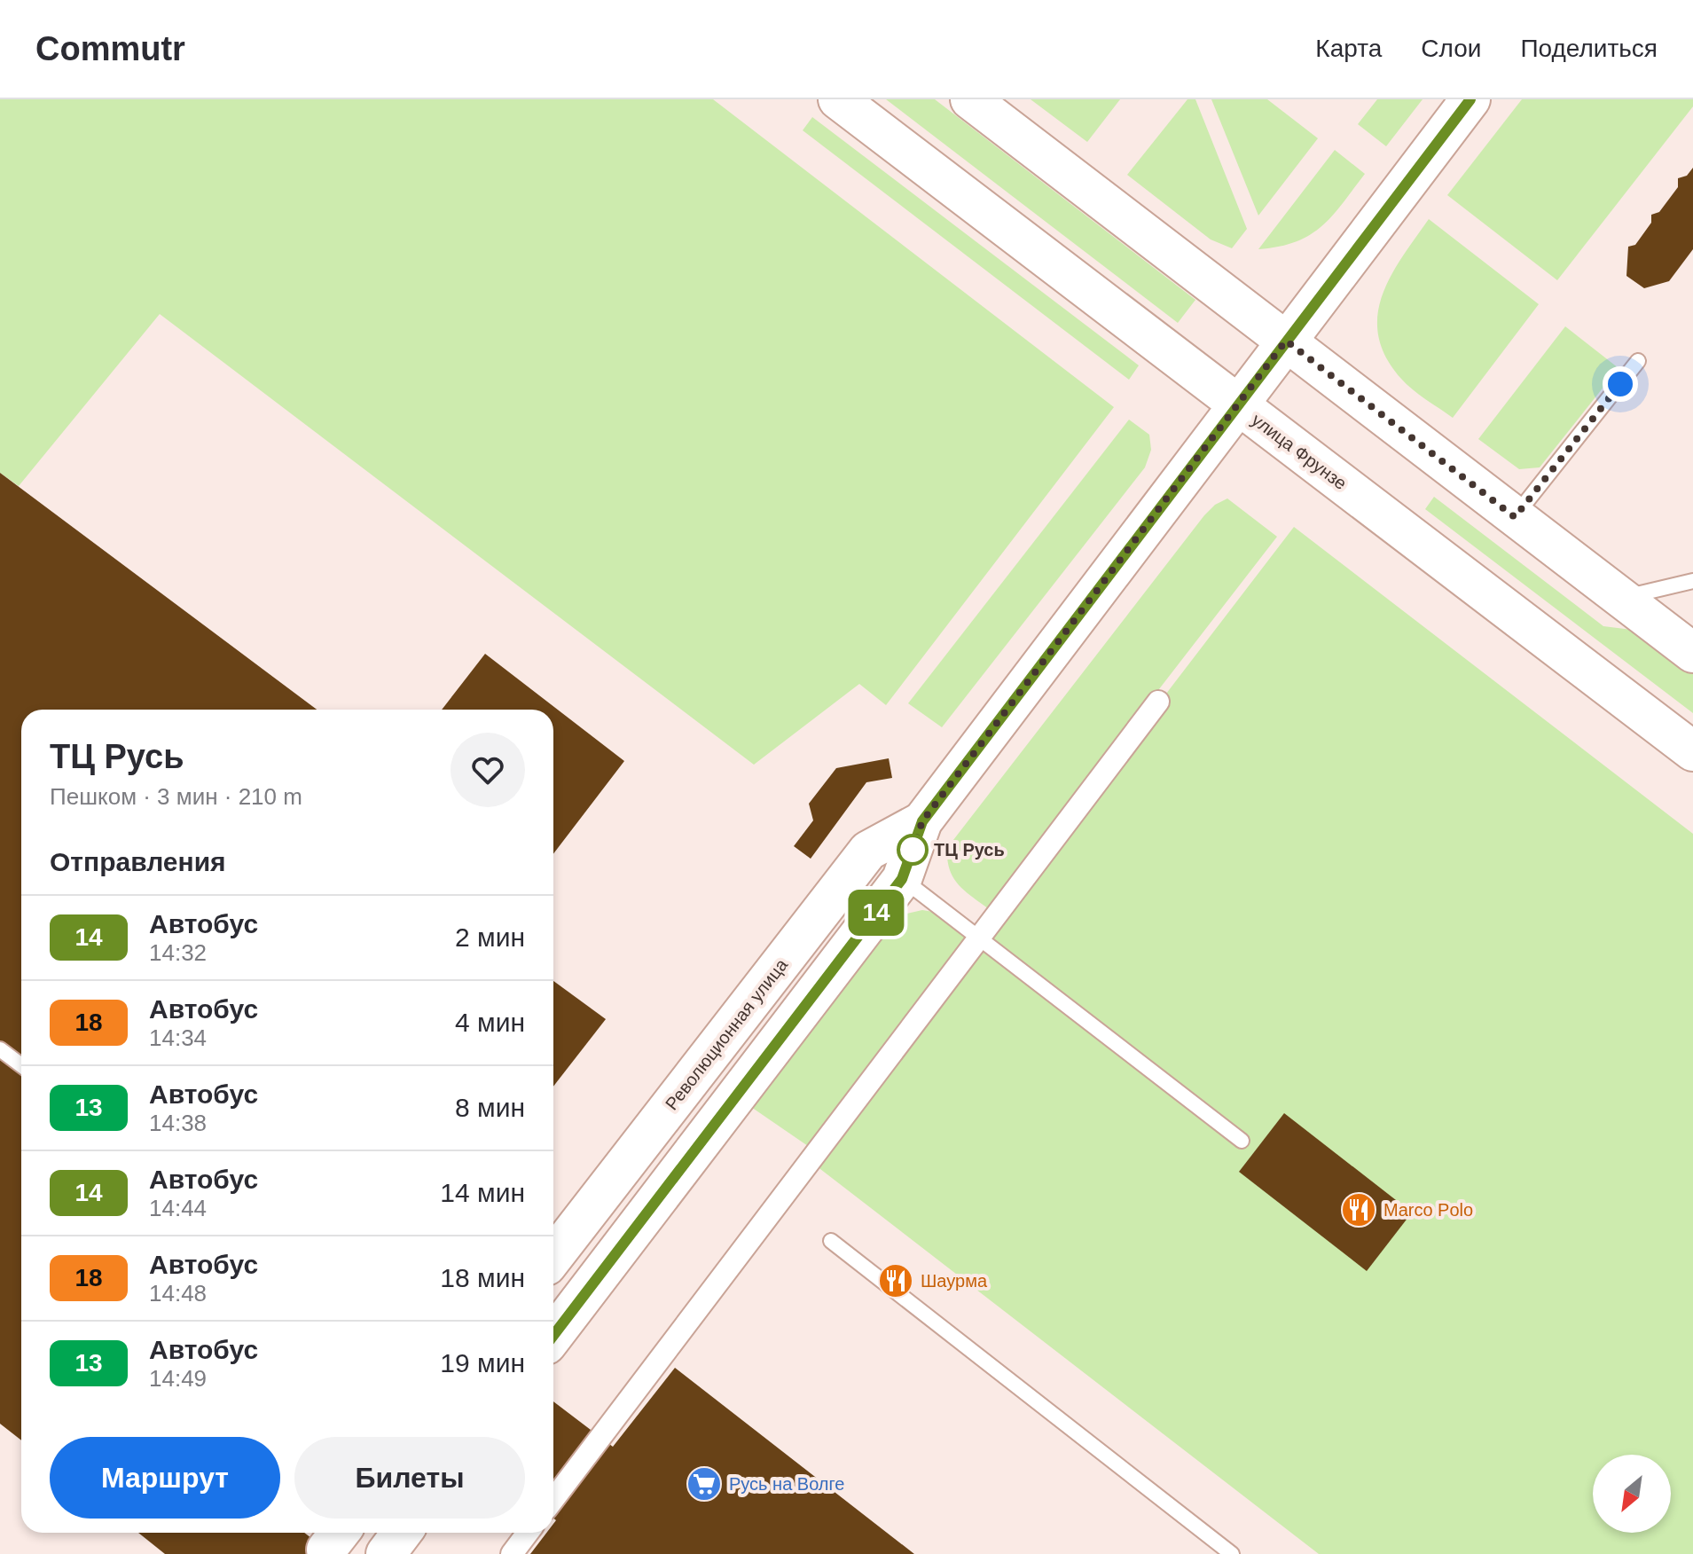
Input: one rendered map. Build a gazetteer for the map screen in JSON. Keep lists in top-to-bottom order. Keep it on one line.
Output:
{"streets":{"main road":["улица Фрунзе","Революционная улица"]},"crossings":[["улица Фрунзе","Революционная улица"]],"places":{"other":["ТЦ Русь"],"restaurant":["Marco Polo","Шаурма"],"supermarket":["Русь на Волге"]},"lines":["bus line 14"],"north":"bottom left","page":{"header":"Commutr","nav":["Карта","Слои","Поделиться"],"on_map":"14","heading":[["ТЦ Русь","Пешком · 3 мин · 210 m"],"Отправления"],"list":[{"mark":"14","name":"Автобус","note":"14:32","value":"2 мин"},{"mark":"18","name":"Автобус","note":"14:34","value":"4 мин"},{"mark":"13","name":"Автобус","note":"14:38","value":"8 мин"},{"mark":"14","name":"Автобус","note":"14:44","value":"14 мин"},{"mark":"18","name":"Автобус","note":"14:48","value":"18 мин"},{"mark":"13","name":"Автобус","note":"14:49","value":"19 мин"}],"buttons":["Маршрут","Билеты"]}}
